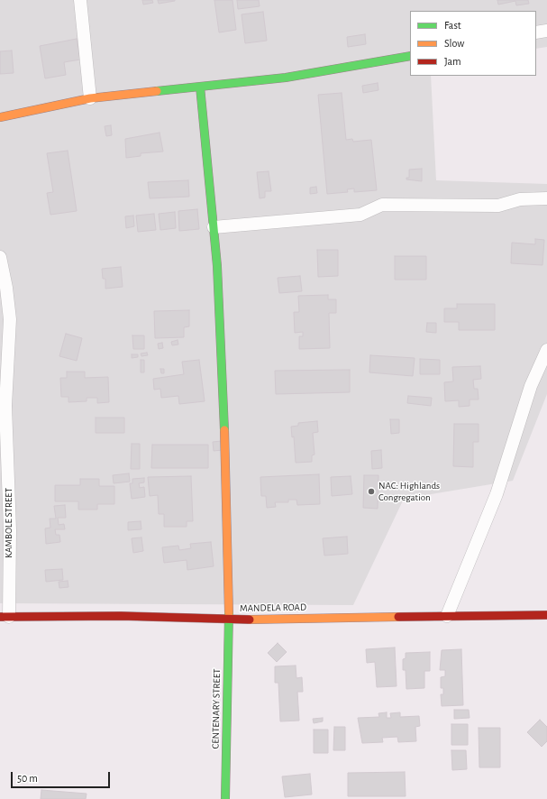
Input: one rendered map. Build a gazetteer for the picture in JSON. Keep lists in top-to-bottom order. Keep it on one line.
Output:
{"streets":{"street":["KAMBOLE STREET","MANDELA ROAD","CENTENARY STREET"]},"crossings":[["KAMBOLE STREET","MANDELA ROAD"],["MANDELA ROAD","CENTENARY STREET"]],"places":["NAC: Highlands Congregation"],"legend":["Fast","Slow","Jam"],"scale_bar":"50 m"}
